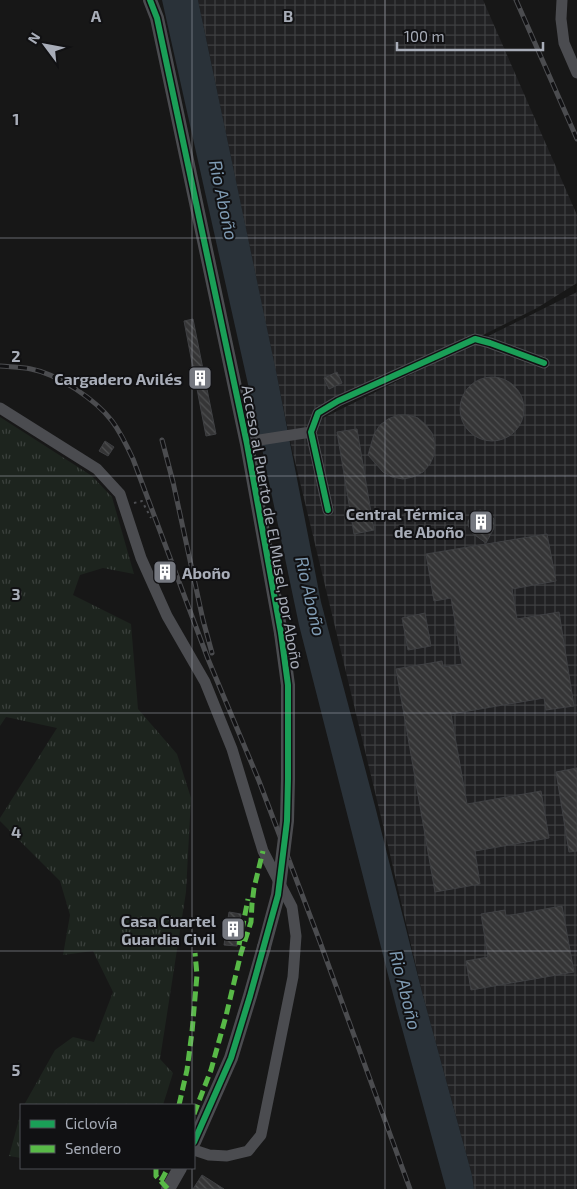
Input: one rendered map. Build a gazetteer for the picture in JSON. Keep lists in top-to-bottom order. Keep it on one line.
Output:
{"streets":{"street":["Acceso al Puerto de El Musel, por Aboño"]},"water":["Rio Aboño"],"places":{"building":["Cargadero Avilés","Central Térmica de Aboño","Aboño","Casa Cuartel Guardia Civil"]},"legend":["Ciclovía","Sendero"],"scale_bar":"100 m","north":"top left","grid":{"columns":["A","B"],"rows":["1","2","3","4","5"]}}
